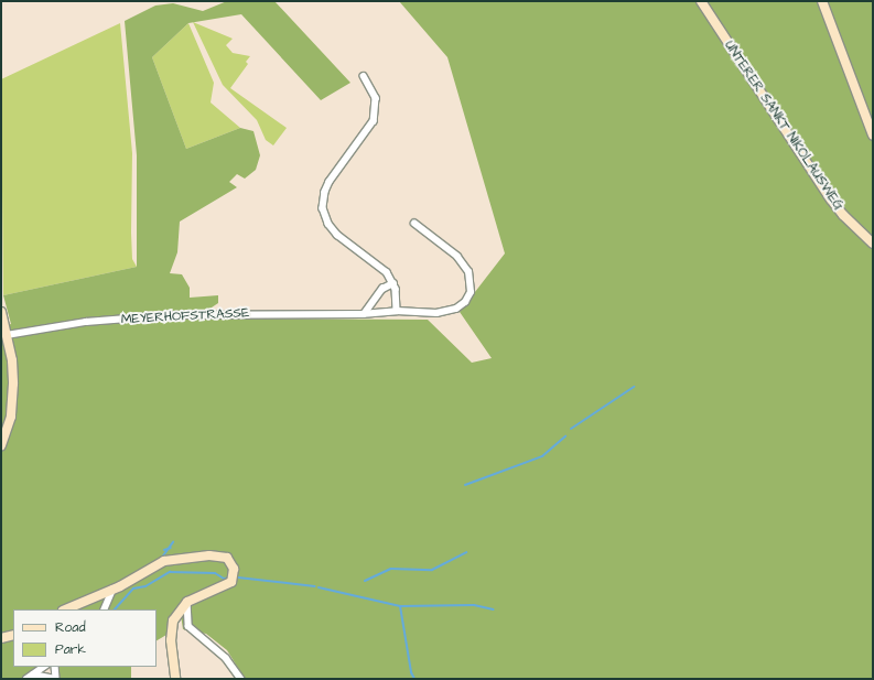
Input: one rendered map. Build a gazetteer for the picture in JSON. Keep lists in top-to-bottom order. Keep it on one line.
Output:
{"streets":{"street":["UNTERER SANKT NIKOLAUSWEG","MEYERHOFSTRASSE"]},"legend":["Road","Park"]}
